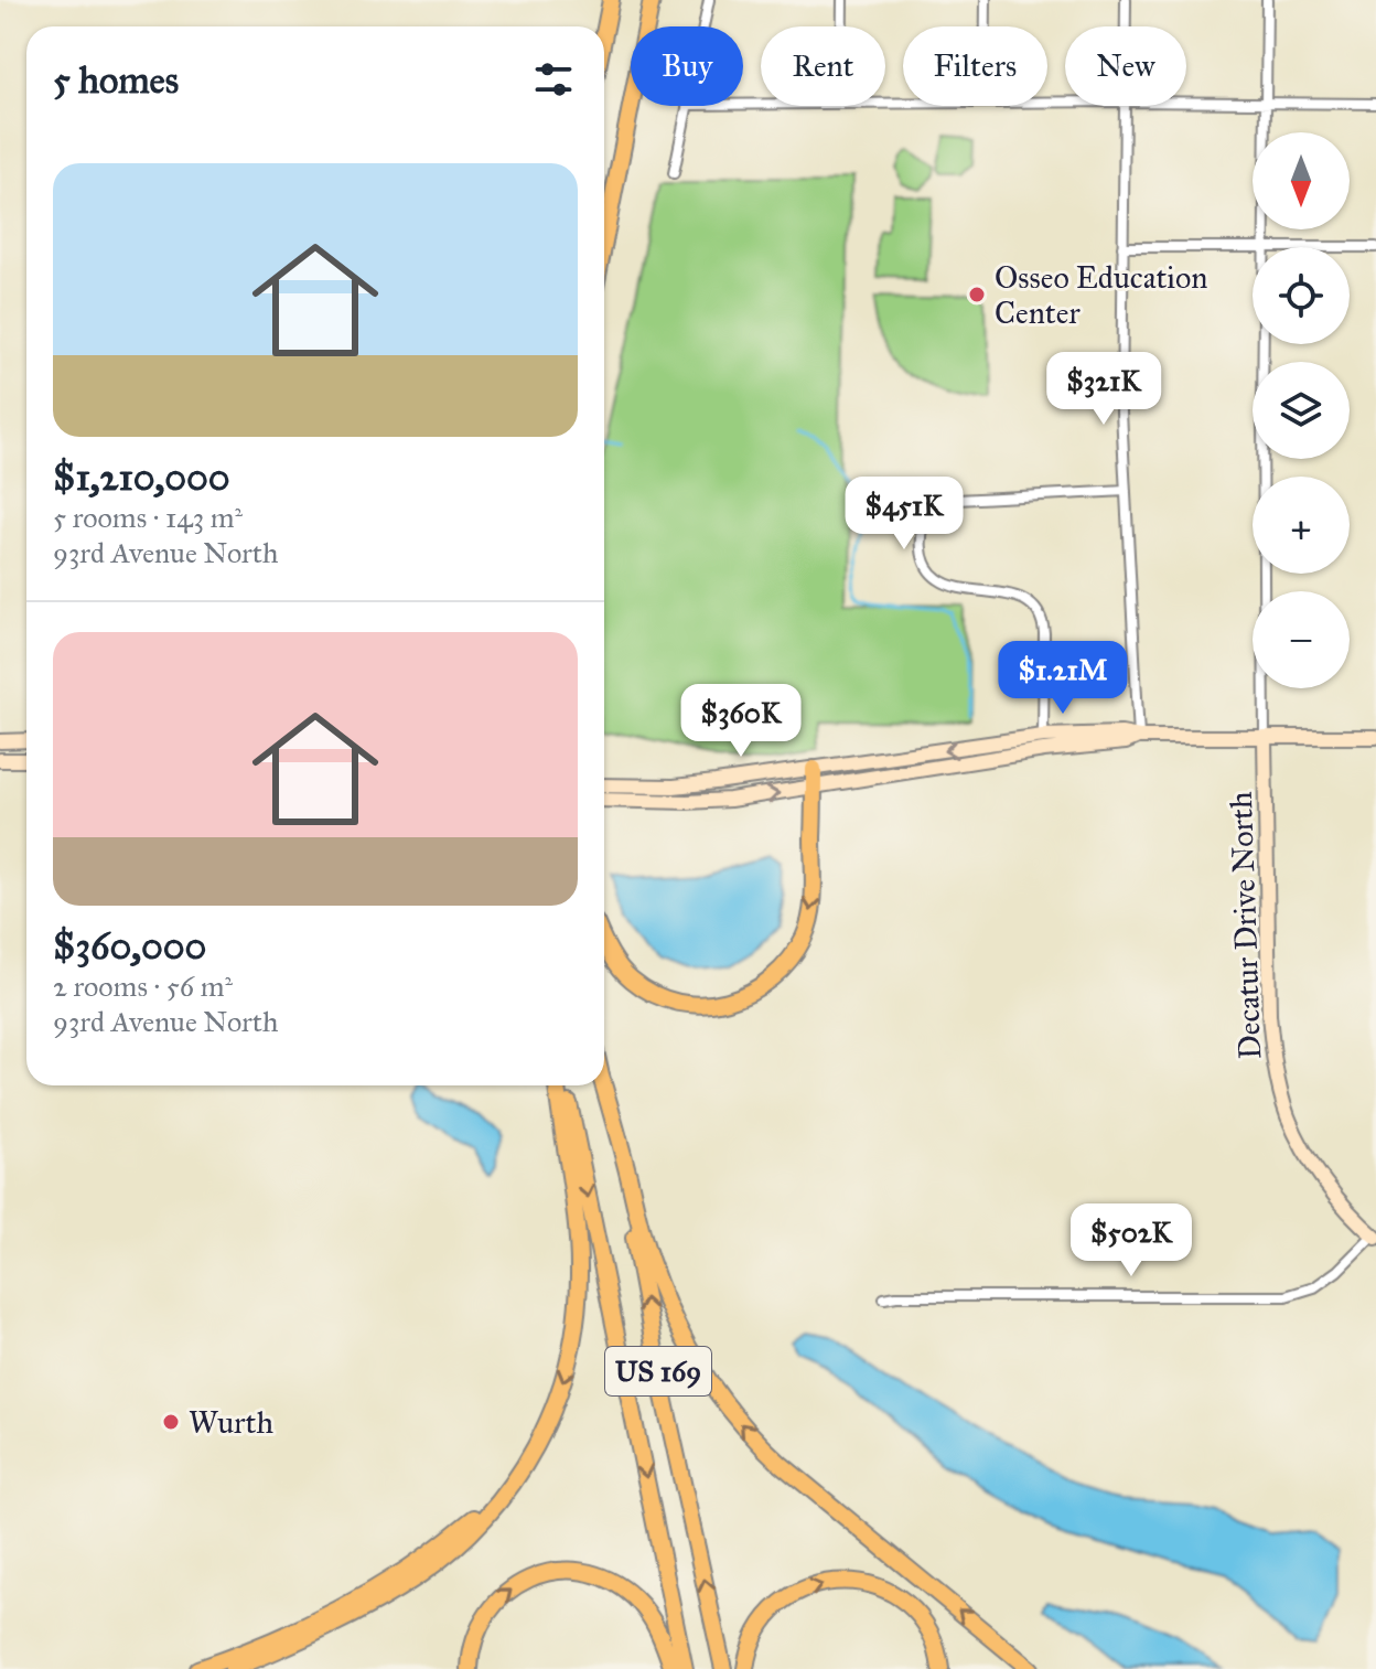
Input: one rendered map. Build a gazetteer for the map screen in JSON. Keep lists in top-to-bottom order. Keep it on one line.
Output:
{"streets":{"highway":["US 169"],"street":["Decatur Drive North"]},"places":["Osseo Education Center","Wurth"],"north":"bottom","page":{"chip":["Buy","Rent","Filters","New"],"heading":"5 homes","map_buttons":["+","−"],"list":[{"name":"$1,210,000","note":"5 rooms · 143 m² · 93rd Avenue North"},{"name":"$360,000","note":"2 rooms · 56 m² · 93rd Avenue North"}],"price":["$321K","$451K","$1.21M","$360K","$502K"]}}
